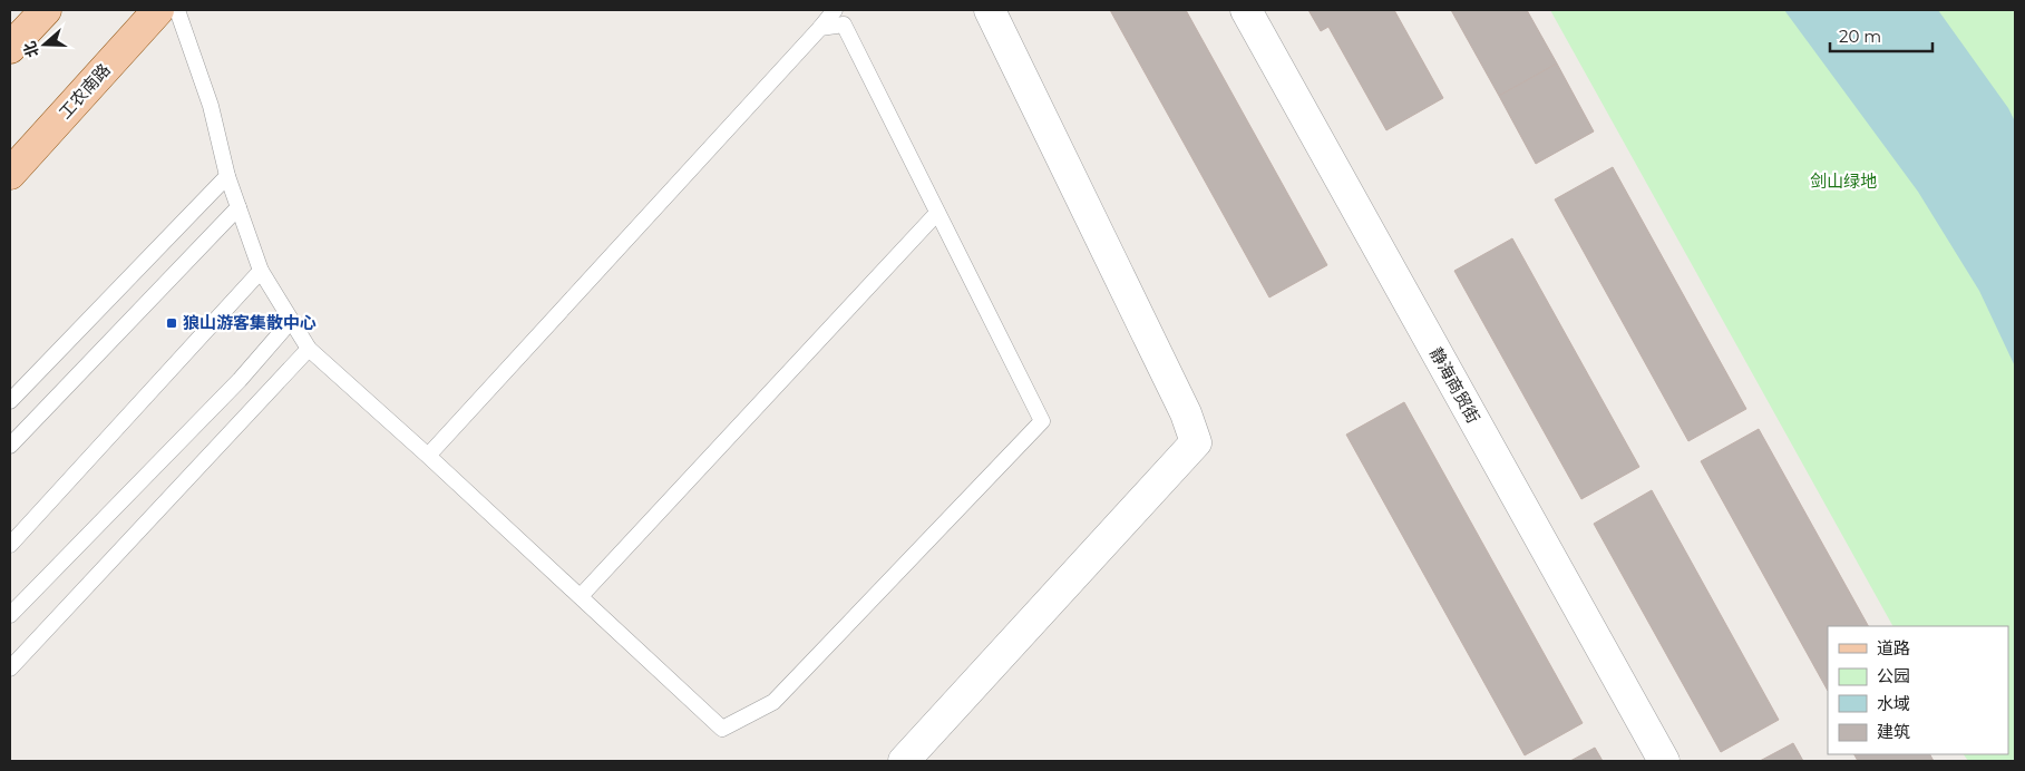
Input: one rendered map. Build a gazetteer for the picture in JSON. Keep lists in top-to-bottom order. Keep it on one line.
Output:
{"streets":{"main road":["工农南路"],"street":["静海商贸街"]},"parks":["剑山绿地"],"places":{"transit":["狼山游客集散中心"]},"legend":["道路","公园","水域","建筑"],"scale_bar":"20 m","north":"left"}
